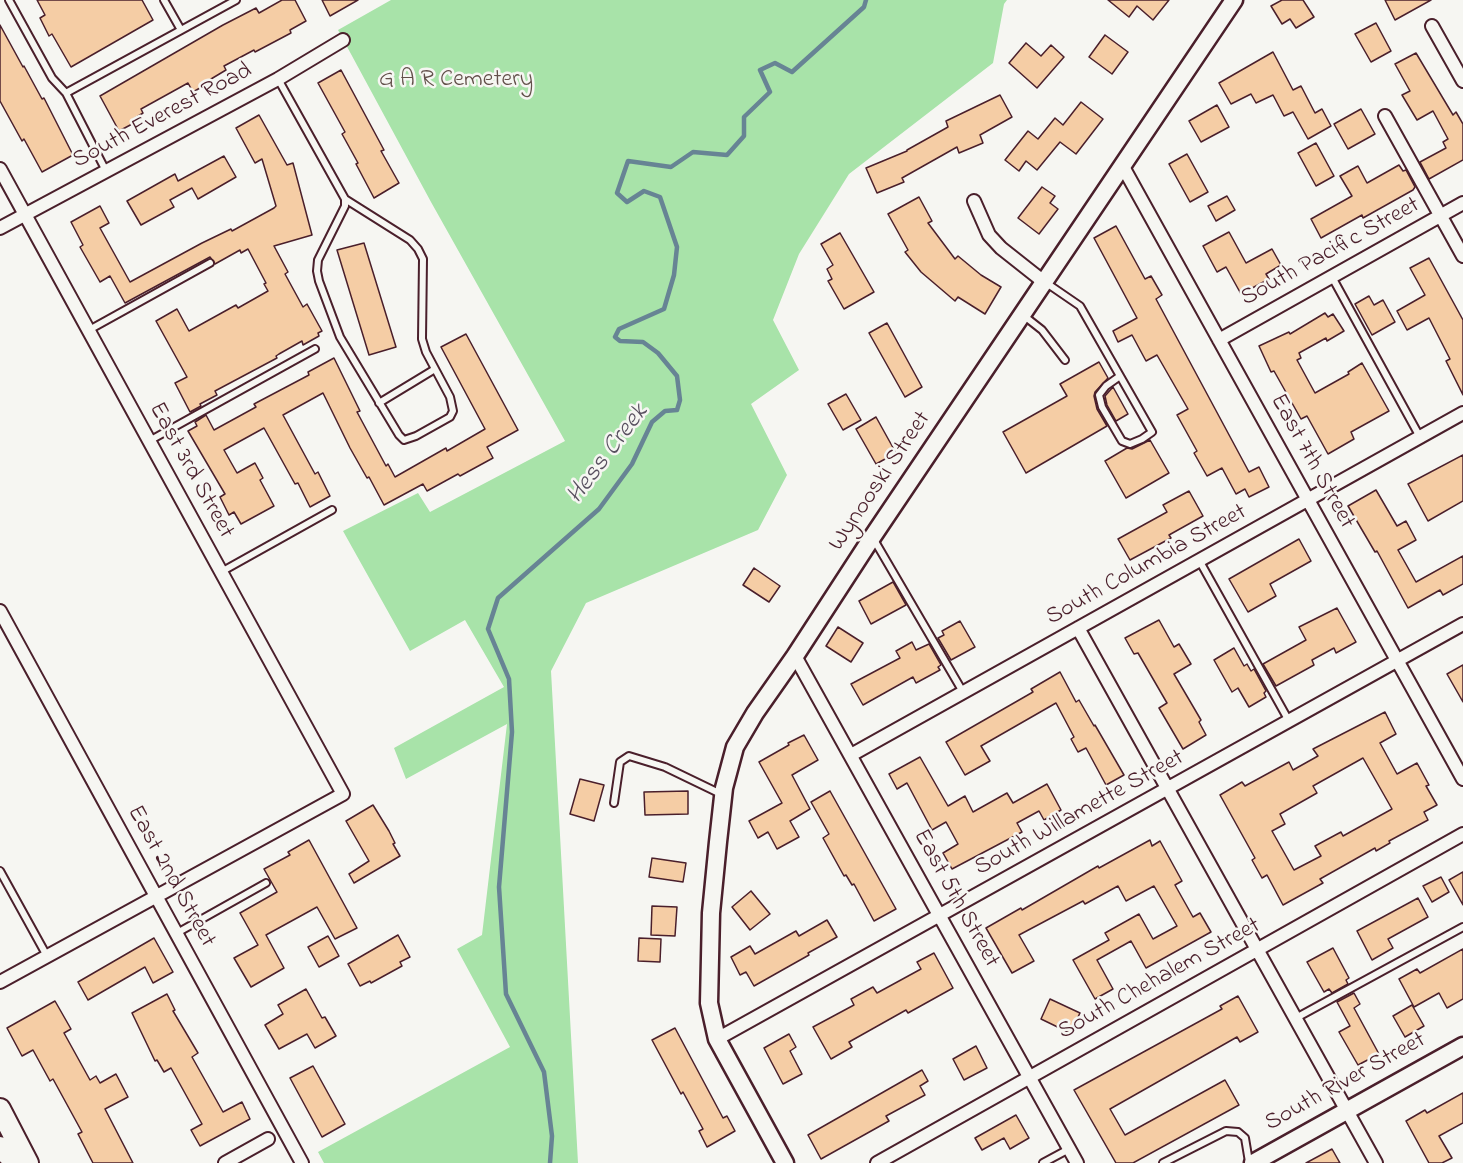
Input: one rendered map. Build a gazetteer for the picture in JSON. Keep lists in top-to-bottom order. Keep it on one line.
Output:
{"streets":{"main road":["Wynooski Street","South River Street"],"street":["South Everest Road","South Pacific Street","East 7th Street","East 3rd Street","South Columbia Street","South Willamette Street","East 2nd Street","East 5th Street","South Chehalem Street"]},"crossings":[["South Everest Road","East 3rd Street"],["South Pacific Street","East 7th Street"],["East 7th Street","Wynooski Street"],["East 7th Street","South Columbia Street"],["East 7th Street","South Willamette Street"],["East 3rd Street","East 2nd Street"],["Wynooski Street","South Willamette Street"],["Wynooski Street","East 5th Street"],["South Columbia Street","East 5th Street"],["South Willamette Street","East 5th Street"],["East 5th Street","South Chehalem Street"]],"water":["Hess Creek"],"parks":["G A R Cemetery"]}
